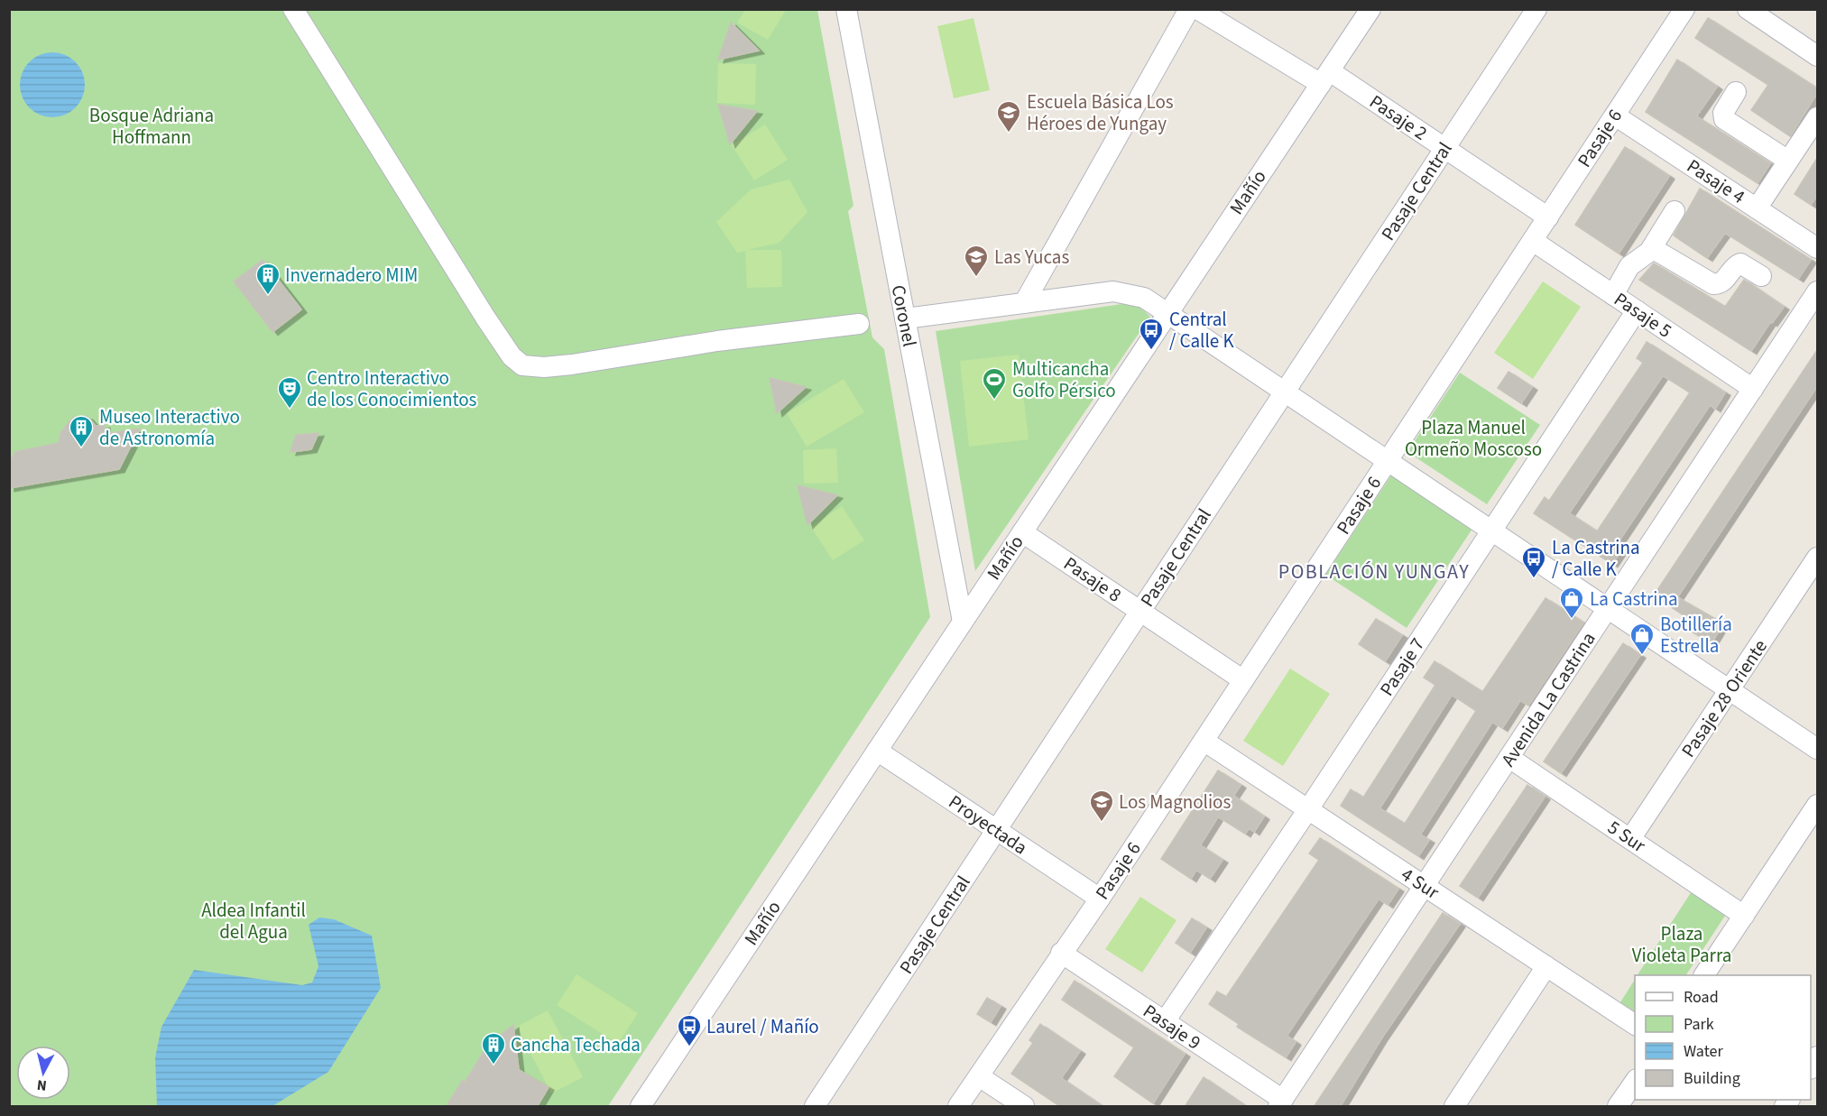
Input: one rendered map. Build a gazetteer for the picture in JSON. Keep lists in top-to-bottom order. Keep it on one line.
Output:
{"streets":{"street":["Pasaje 2","Pasaje 6","Pasaje 4","Pasaje Central","Mañío","Pasaje 5","Coronel","Pasaje 8","Pasaje 7","Pasaje 28 Oriente","Avenida La Castrina","Proyectada","5 Sur","4 Sur","Pasaje 9"]},"crossings":[["Pasaje 2","Pasaje 6"],["Pasaje 2","Pasaje Central"],["Pasaje 2","Mañío"],["Pasaje 6","Pasaje 4"],["Pasaje 6","Pasaje 5"],["Pasaje 6","Pasaje 8"],["Pasaje 6","Proyectada"],["Pasaje 6","4 Sur"],["Pasaje 6","Pasaje 9"],["Pasaje Central","Pasaje 8"],["Pasaje Central","Proyectada"],["Mañío","Coronel"],["Mañío","Pasaje 8"],["Mañío","Proyectada"],["Pasaje 5","Pasaje 7"],["Pasaje 5","Avenida La Castrina"],["Pasaje 7","4 Sur"],["Pasaje 7","Pasaje 9"],["Pasaje 28 Oriente","5 Sur"],["Avenida La Castrina","5 Sur"],["Avenida La Castrina","4 Sur"],["Avenida La Castrina","Pasaje 9"]],"districts":["POBLACIÓN YUNGAY"],"parks":["Bosque Adriana Hoffmann","Plaza Manuel Ormeño Moscoso","Aldea Infantil del Agua","Plaza Violeta Parra"],"places":{"school or university":["Escuela Básica Los Héroes de Yungay","Las Yucas","Los Magnolios"],"building":["Invernadero MIM","Museo Interactivo de Astronomía","Cancha Techada"],"bus stop":["Central / Calle K","La Castrina / Calle K","Laurel / Mañío"],"sports":["Multicancha Golfo Pérsico"],"theatre":["Centro Interactivo de los Conocimientos"],"shop":["La Castrina","Botillería Estrella"]},"legend":["Road","Park","Water","Building"],"north":"bottom"}
